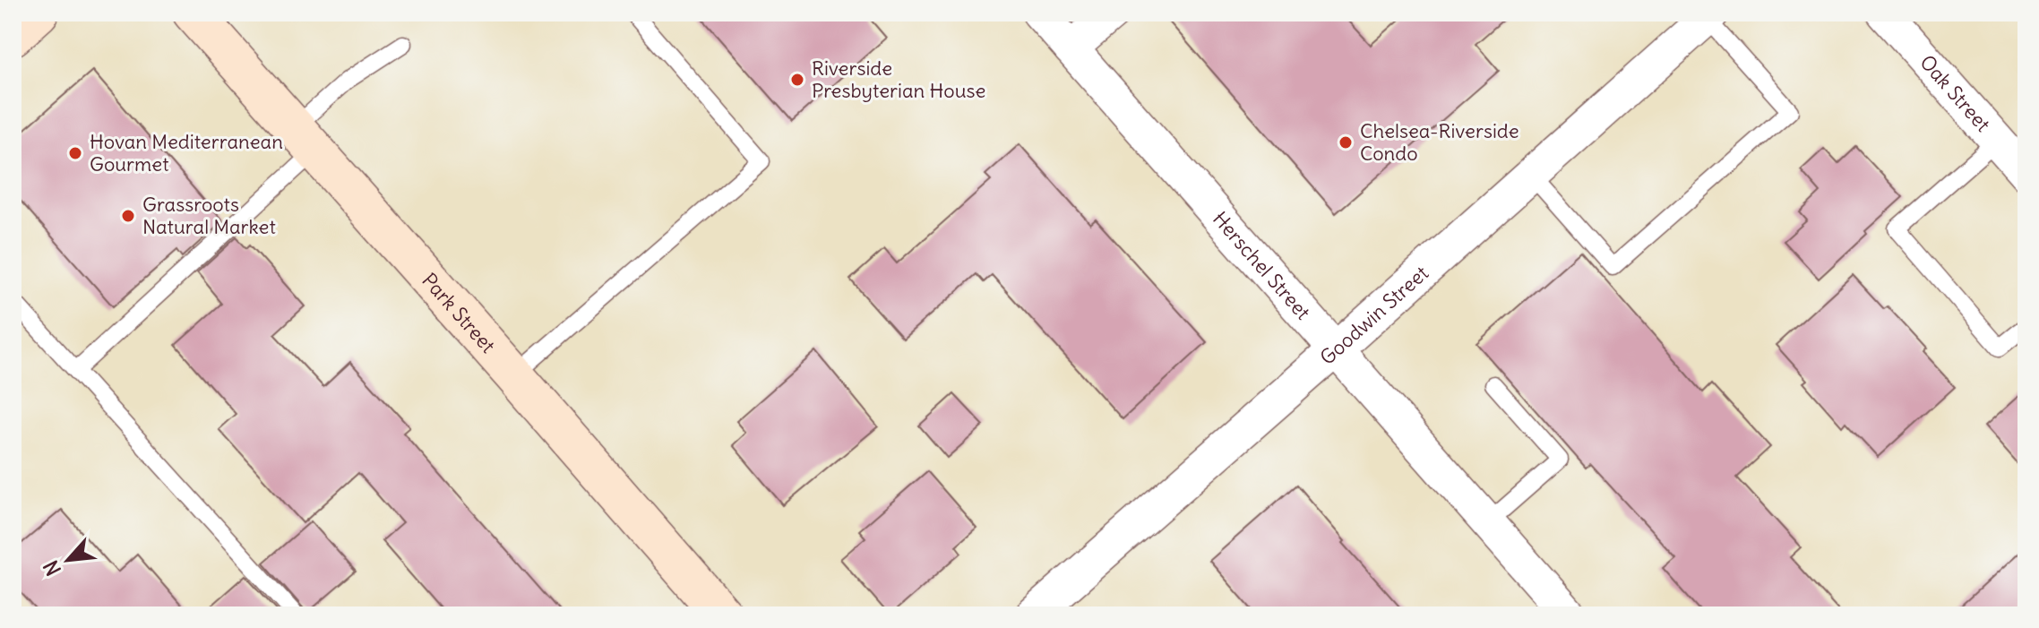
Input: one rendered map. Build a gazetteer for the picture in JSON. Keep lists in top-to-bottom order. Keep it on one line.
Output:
{"streets":{"street":["Oak Street","Herschel Street","Park Street","Goodwin Street"]},"crossings":[["Herschel Street","Goodwin Street"]],"places":["Riverside Presbyterian House","Chelsea-Riverside Condo","Hovan Mediterranean Gourmet","Grassroots Natural Market"],"north":"bottom left"}
